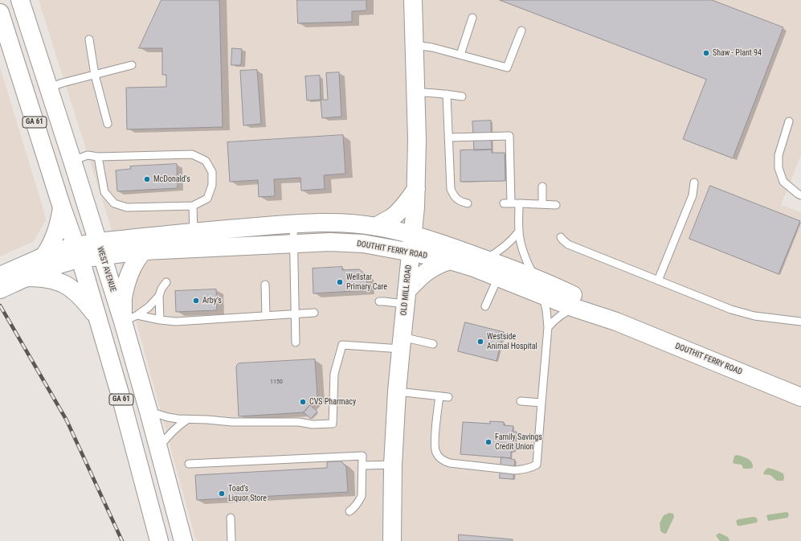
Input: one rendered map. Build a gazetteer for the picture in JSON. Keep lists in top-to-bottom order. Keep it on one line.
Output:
{"streets":{"street":["GA 61","DOUTHIT FERRY ROAD","WEST AVENUE","OLD MILL ROAD"]},"crossings":[["DOUTHIT FERRY ROAD","WEST AVENUE"],["DOUTHIT FERRY ROAD","OLD MILL ROAD"]],"places":["Shaw - Plant 94","McDonald's","Wellstar Primary Care","Arby's","Westside Animal Hospital","CVS Pharmacy","Family Savings Credit Union","Toad's Liquor Store"],"house_numbers":["1150"]}
